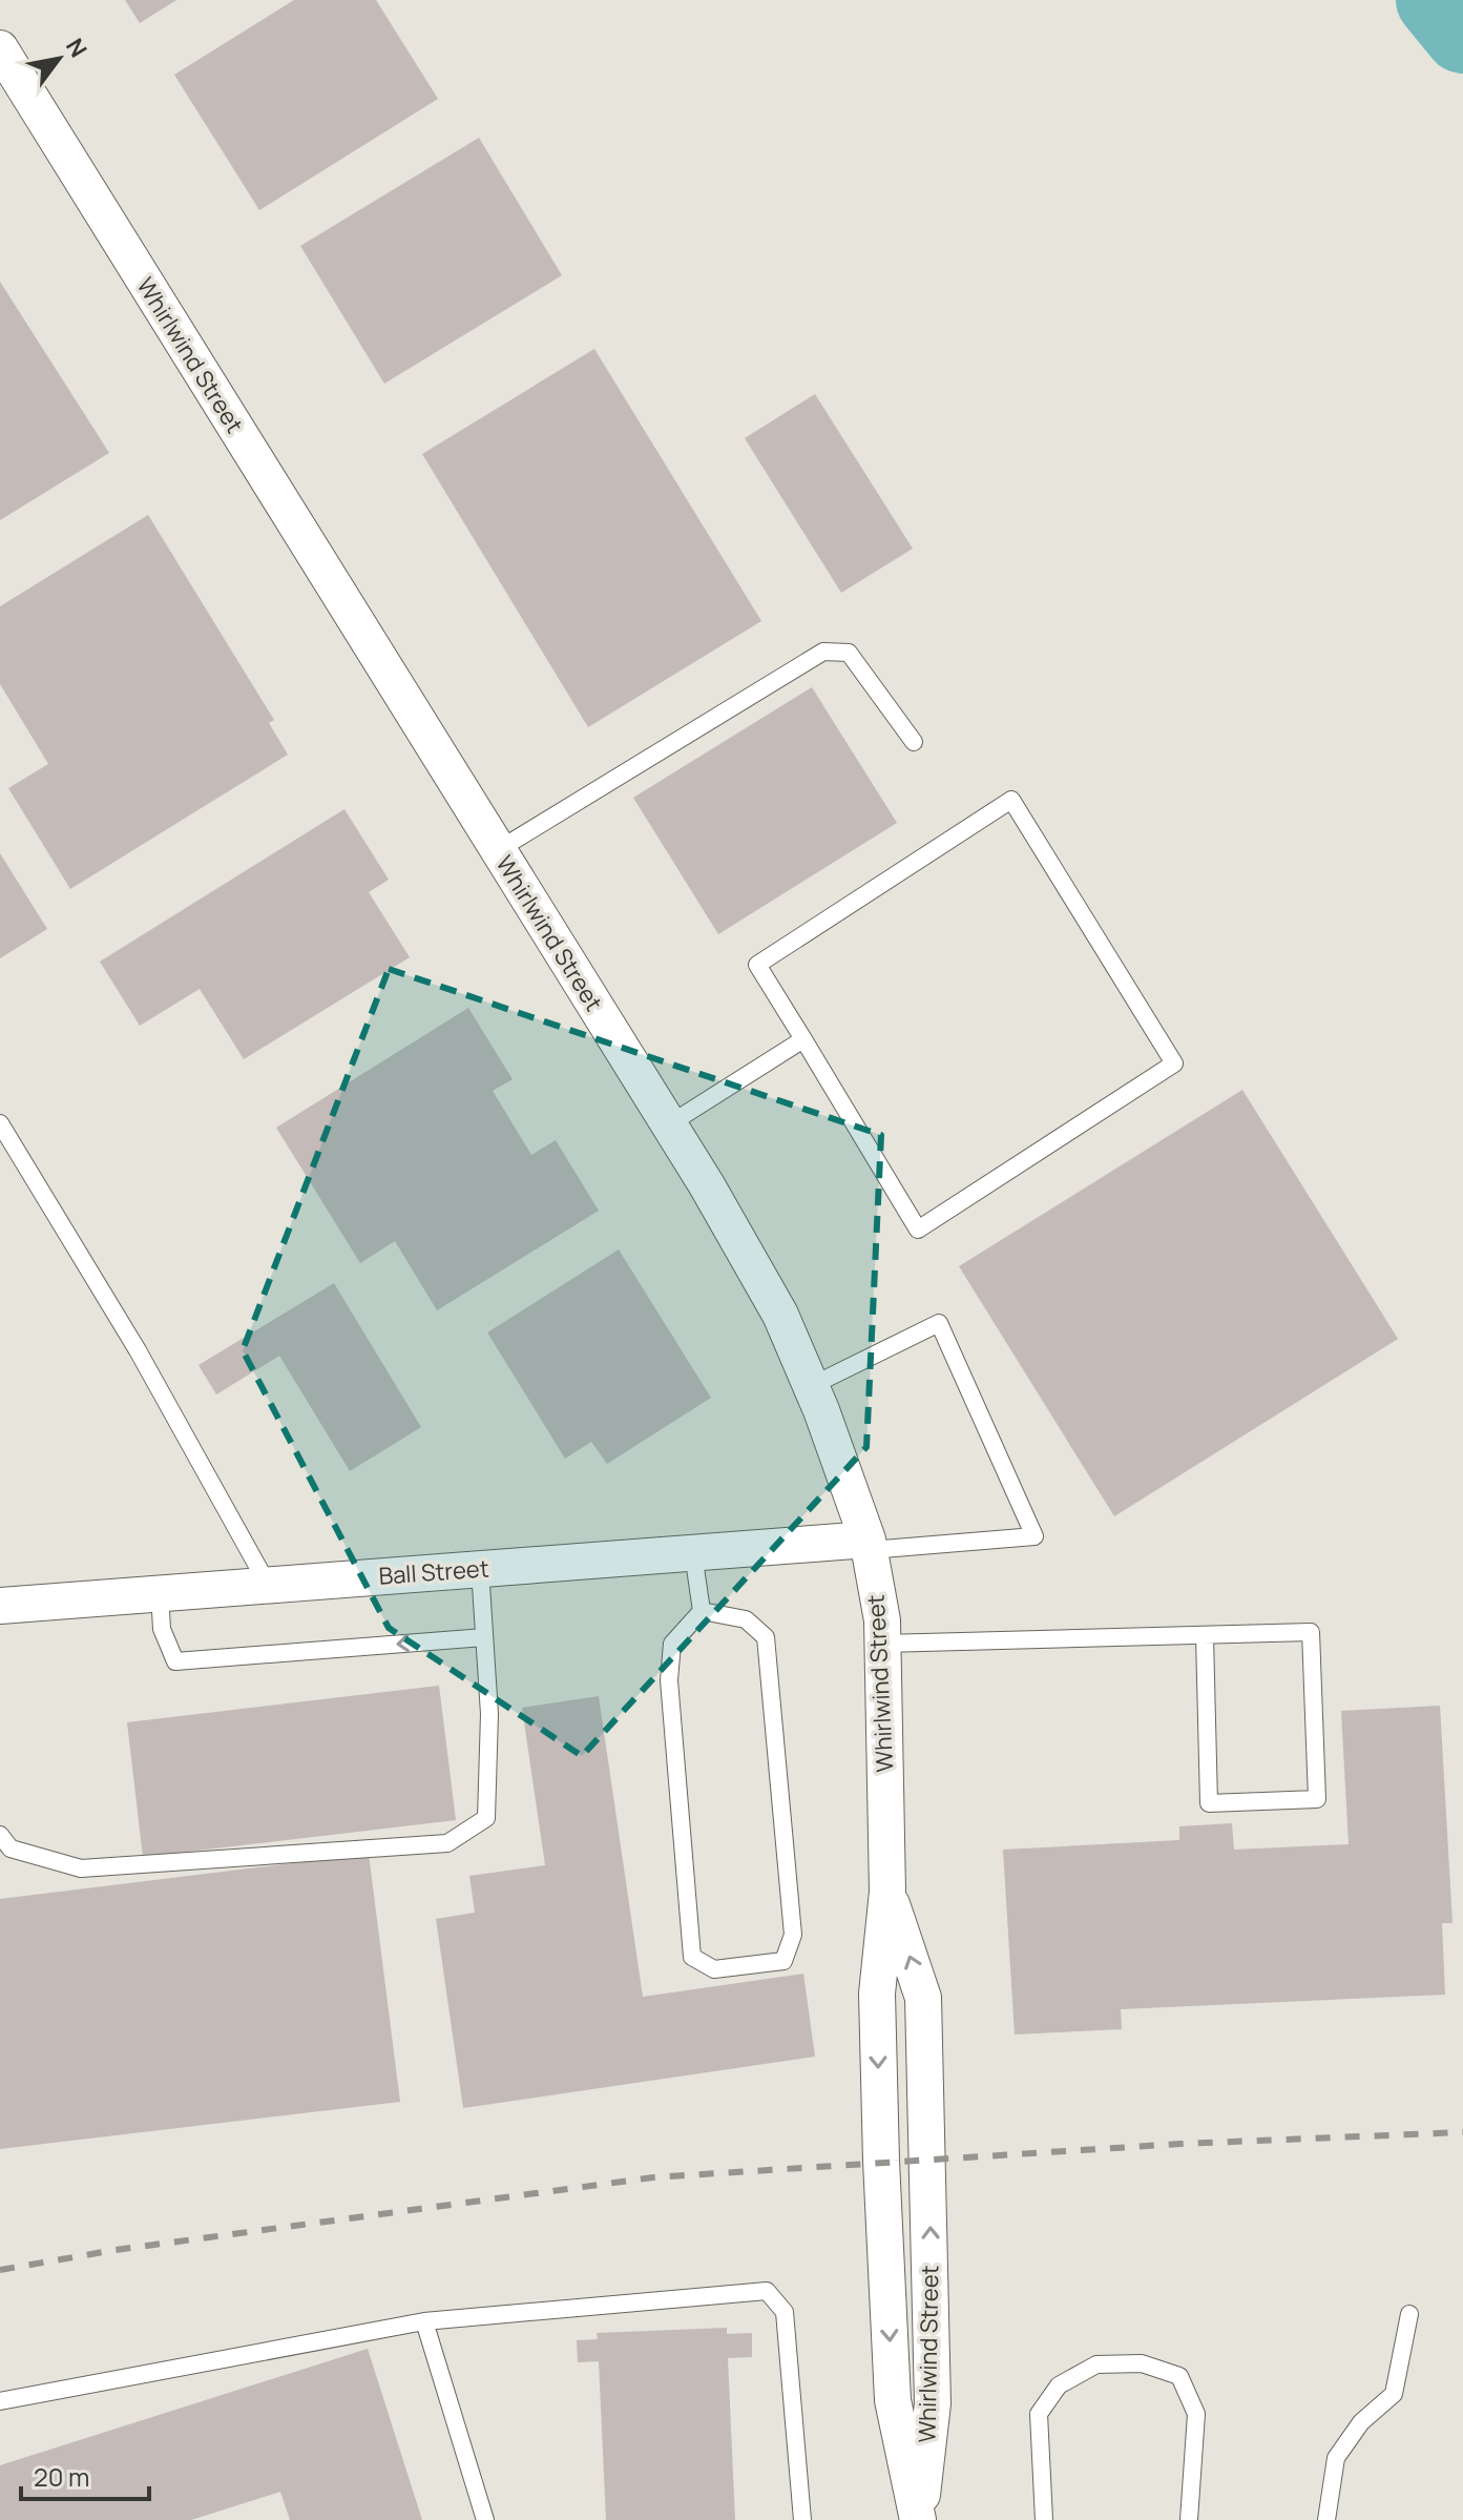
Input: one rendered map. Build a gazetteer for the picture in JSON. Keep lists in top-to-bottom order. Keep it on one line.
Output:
{"streets":{"street":["Whirlwind Street","Ball Street"]},"crossings":[["Whirlwind Street","Ball Street"]],"scale_bar":"20 m","north":"top right"}
